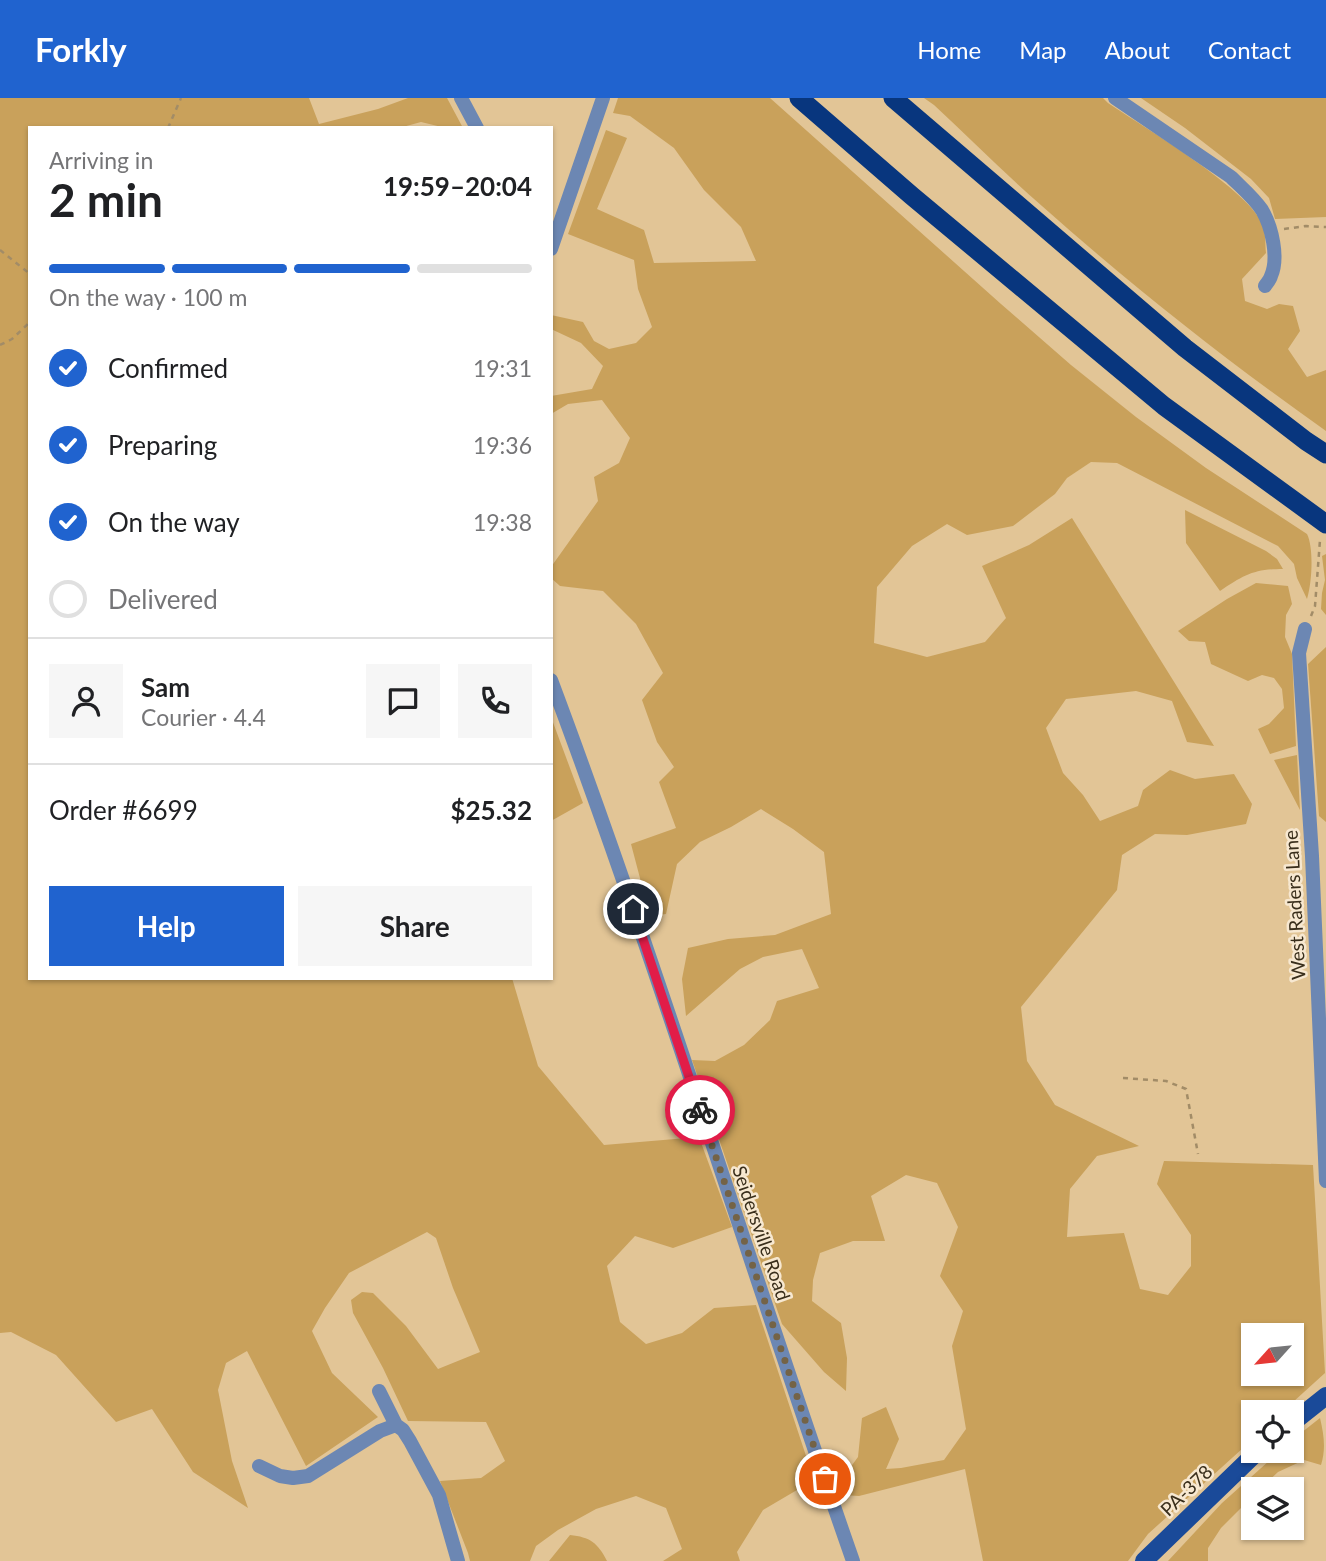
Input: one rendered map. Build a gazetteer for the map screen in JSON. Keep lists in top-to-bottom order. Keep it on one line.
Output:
{"streets":{"main road":["PA-378"],"street":["West Raders Lane","Seidersville Road"]},"north":"bottom left","page":{"header":"Forkly","nav":["Home","Map","About","Contact"],"heading":["2 min","Arriving in","19:59–20:04"],"panel":["Sam","Courier · 4.4","Order #6699","$25.32"],"bar":"On the way · 100 m","list":[["Confirmed","19:31"],["Preparing","19:36"],["On the way","19:38"],"Delivered"],"buttons":["Help","Share"]}}
